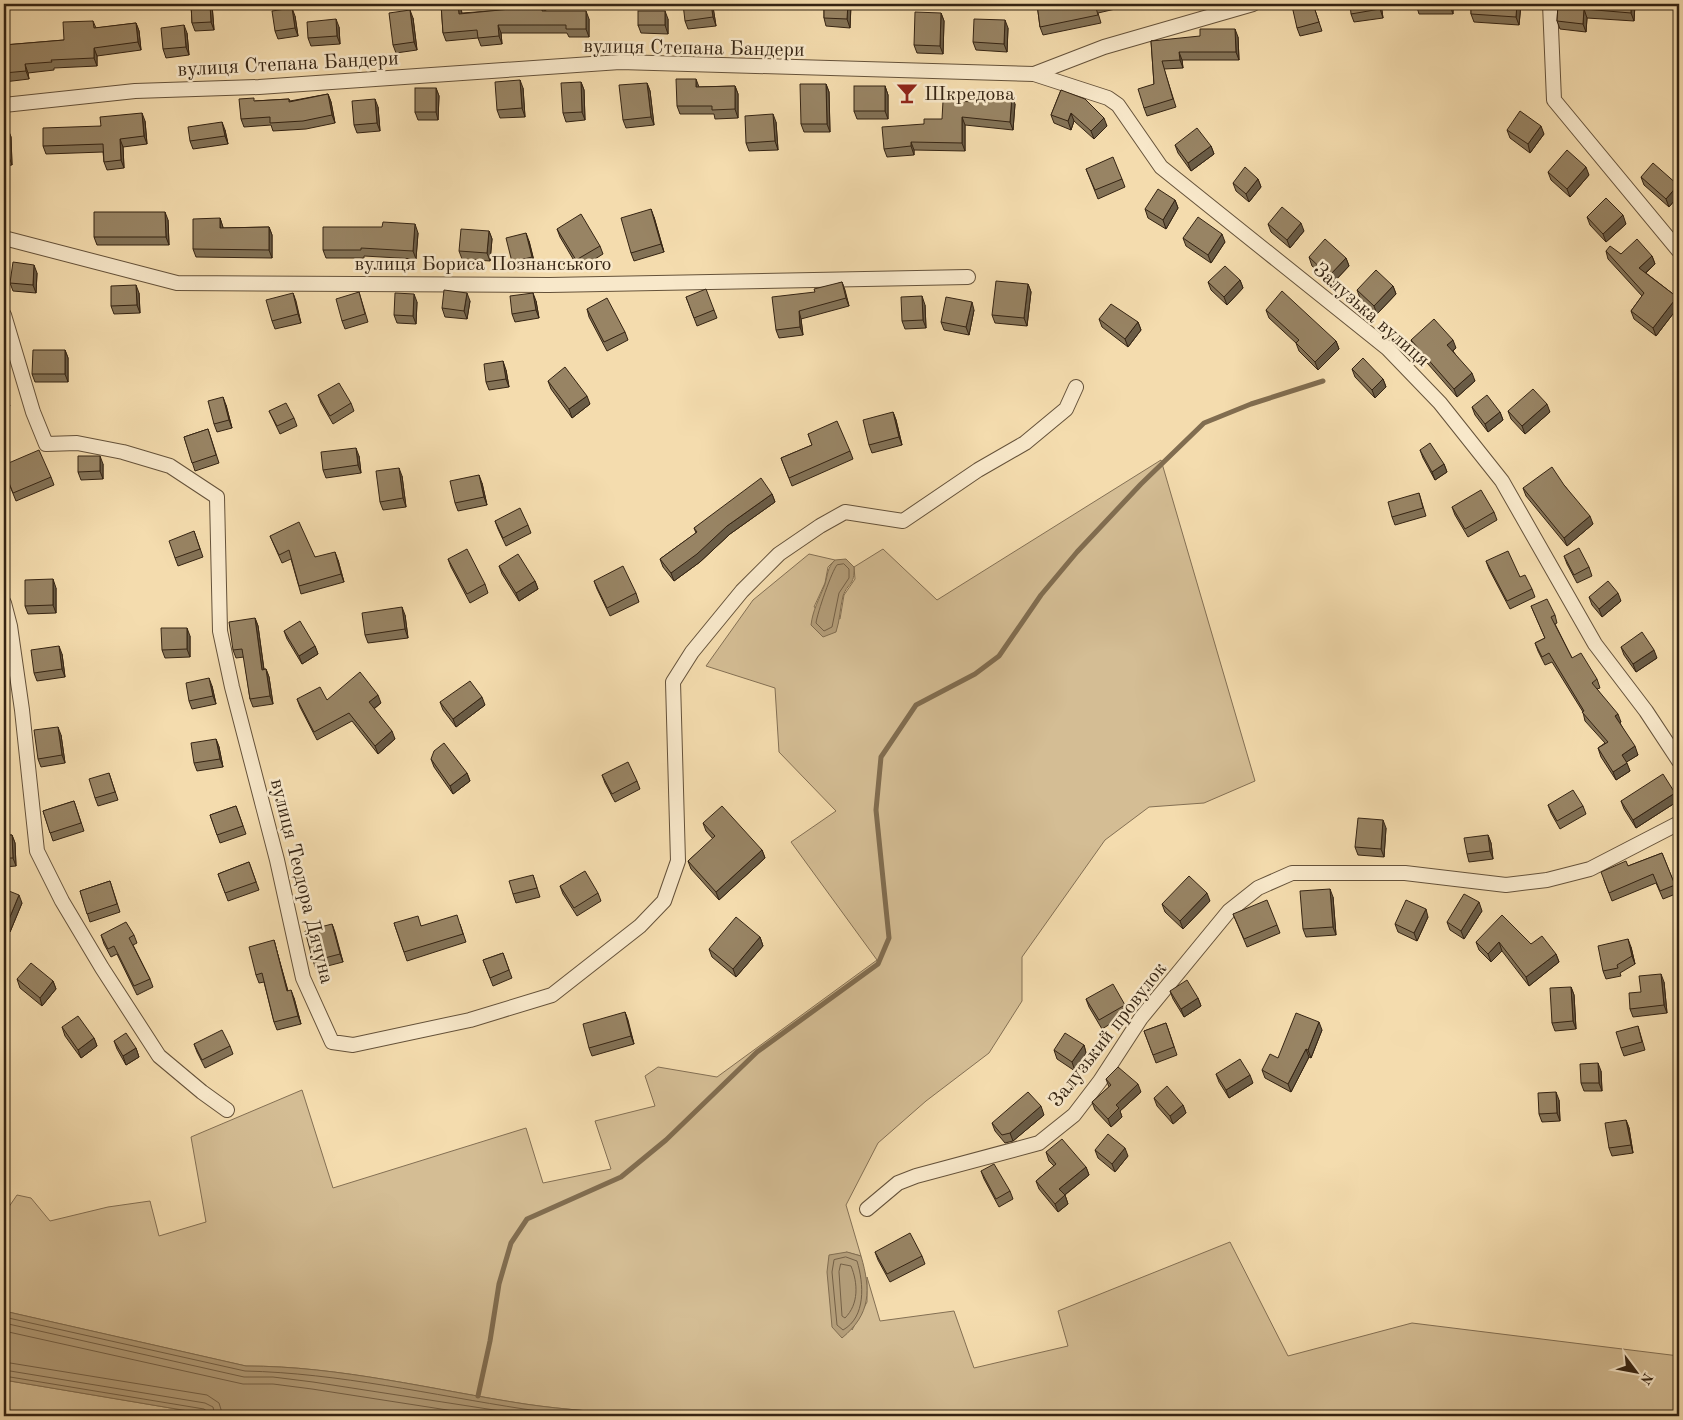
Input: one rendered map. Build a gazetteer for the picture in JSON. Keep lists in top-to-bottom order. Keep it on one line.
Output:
{"streets":{"street":["вулиця Степана Бандери","вулиця Бориса Познанського","Залузька вулиця","вулиця Теодора Дячуна","Залузький провулок"]},"crossings":[["вулиця Степана Бандери","Залузька вулиця"]],"places":{"bar":["Шкредова"]},"north":"bottom right"}
